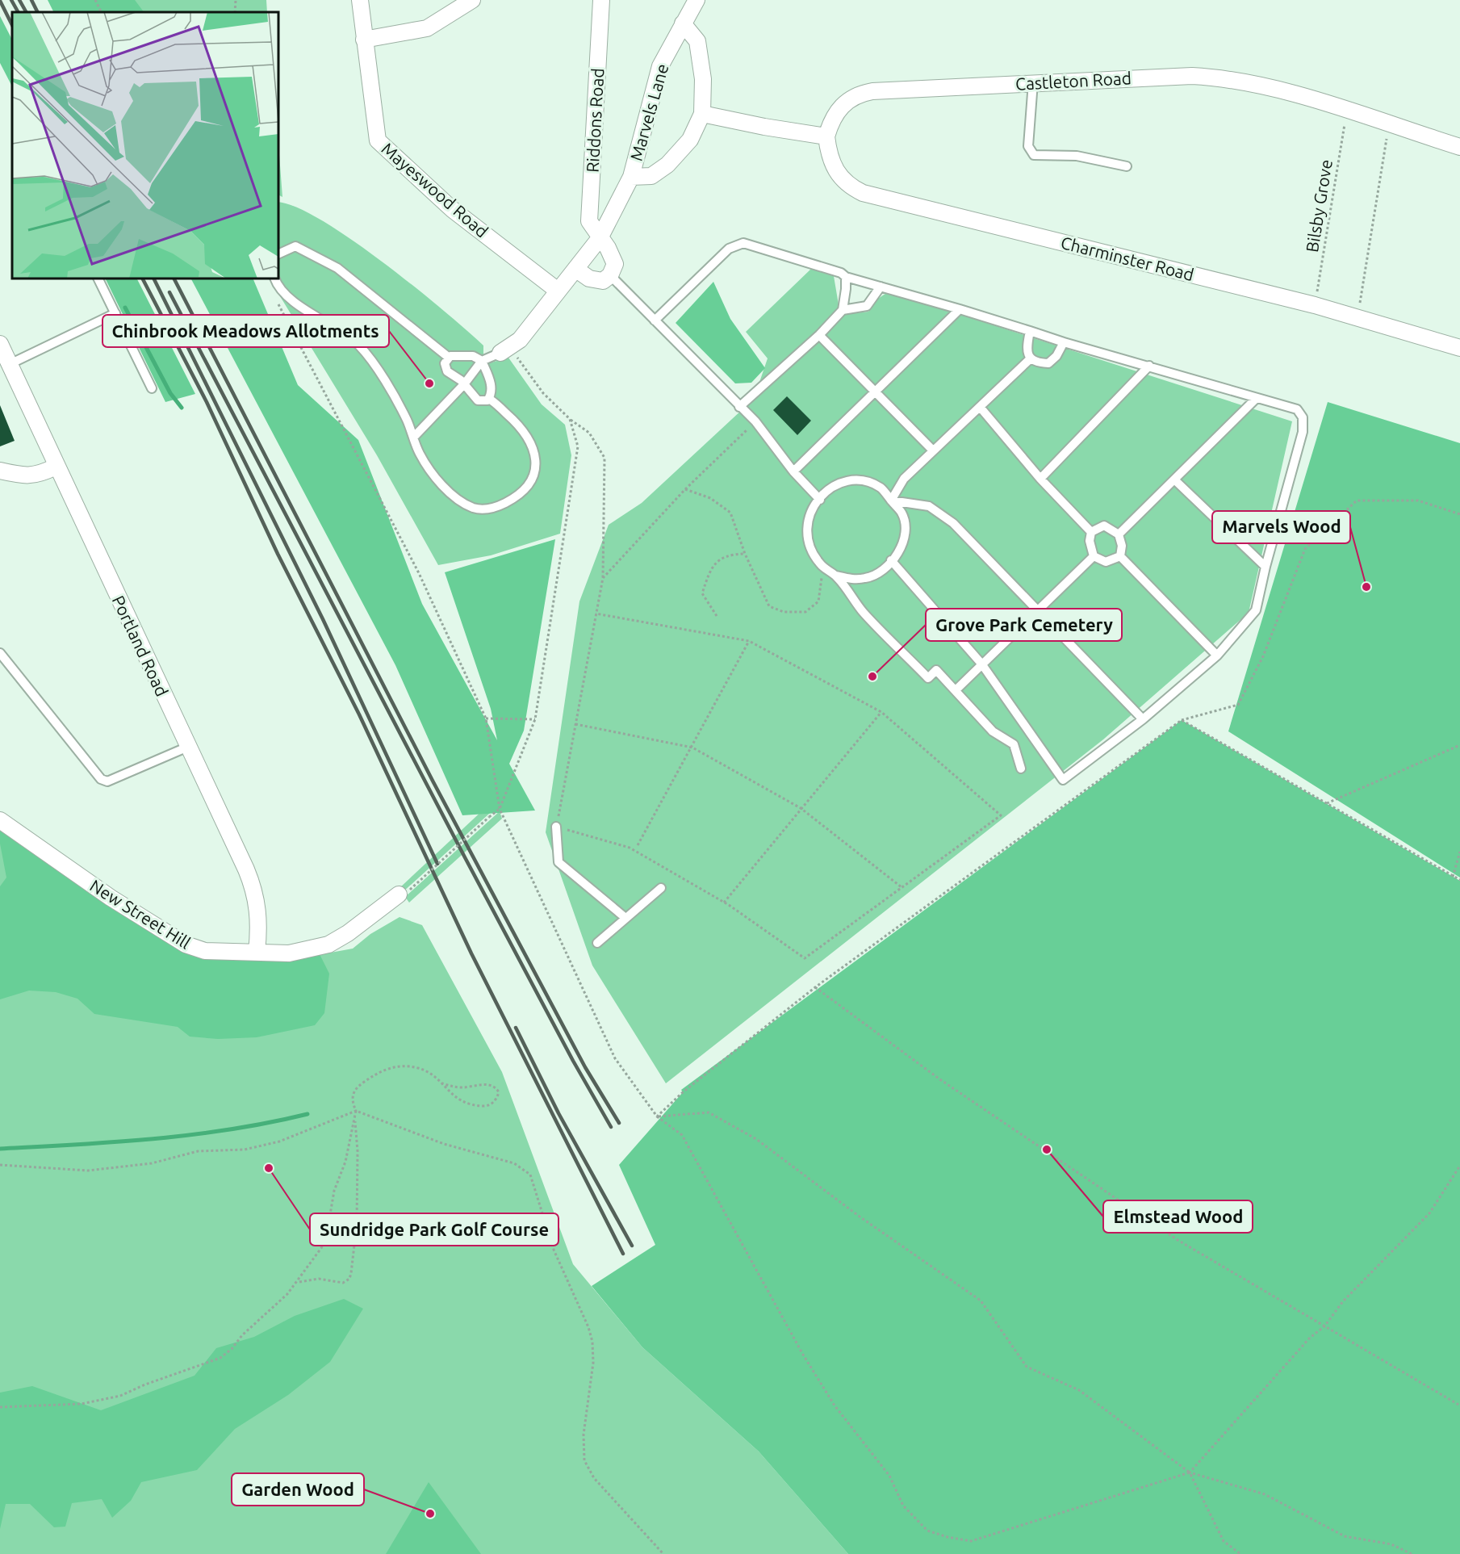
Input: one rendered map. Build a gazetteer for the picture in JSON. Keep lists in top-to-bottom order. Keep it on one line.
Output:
{"streets":{"street":["Castleton Road","Marvels Lane","Riddons Road","Mayeswood Road","Charminster Road","Portland Road","New Street Hill"],"path":["Bilsby Grove"]},"crossings":[["Castleton Road","Bilsby Grove"],["Castleton Road","Charminster Road"],["Marvels Lane","Riddons Road"],["Marvels Lane","Mayeswood Road"],["Bilsby Grove","Charminster Road"],["Portland Road","New Street Hill"]],"places":["Chinbrook Meadows Allotments","Marvels Wood","Grove Park Cemetery","Elmstead Wood","Sundridge Park Golf Course","Garden Wood"]}
